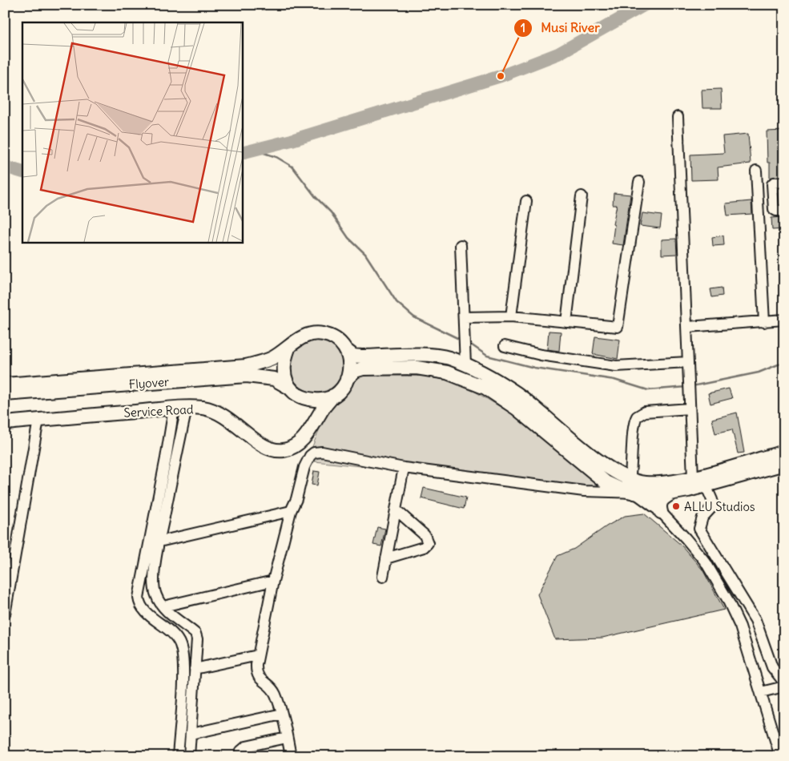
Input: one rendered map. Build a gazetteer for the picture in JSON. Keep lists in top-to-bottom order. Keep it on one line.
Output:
{"streets":{"main road":["Flyover","Service Road"]},"crossings":[["Flyover","Service Road"]],"places":["Musi River","ALLU Studios"]}
